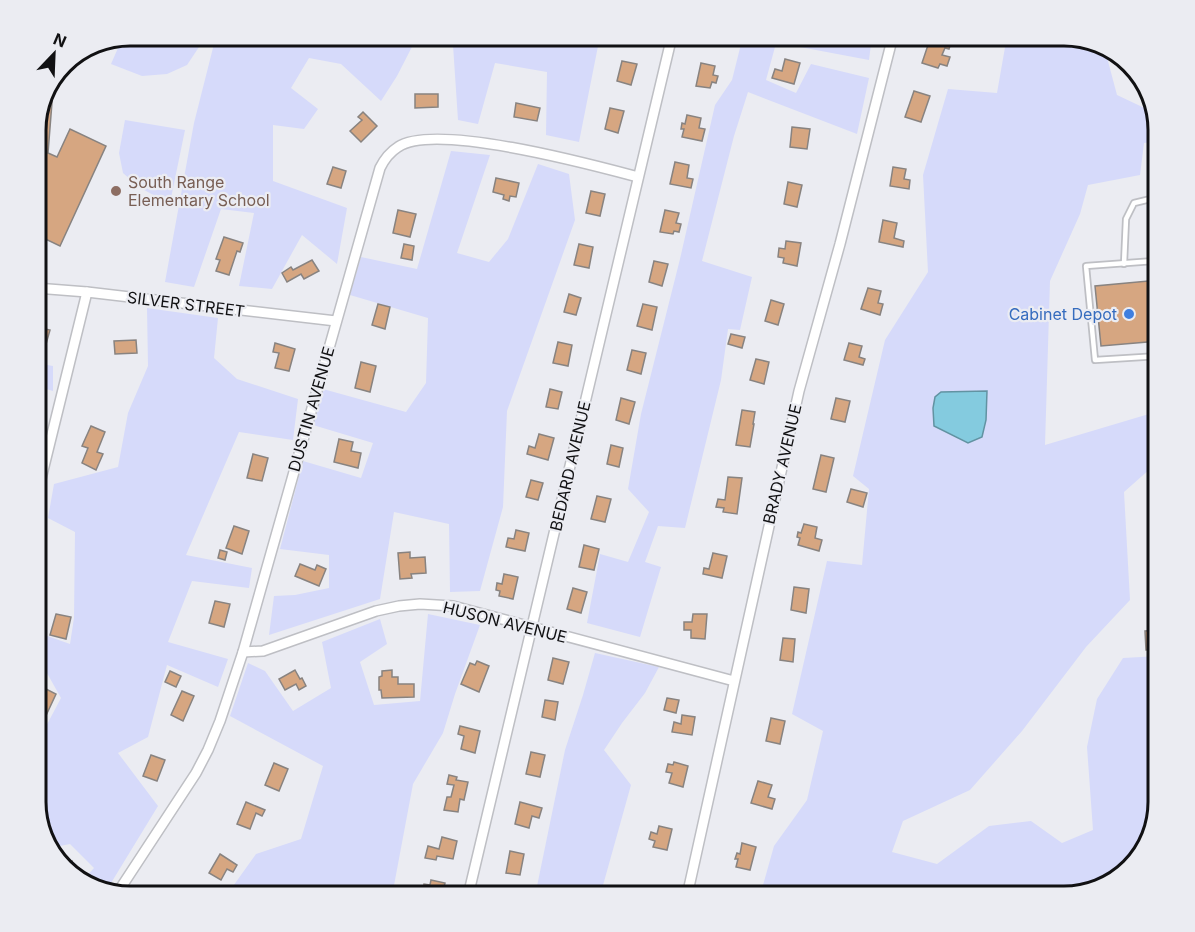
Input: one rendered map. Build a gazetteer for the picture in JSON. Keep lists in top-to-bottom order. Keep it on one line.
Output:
{"streets":{"street":["SILVER STREET","DUSTIN AVENUE","BRADY AVENUE","BEDARD AVENUE","HUSON AVENUE"]},"crossings":[["SILVER STREET","DUSTIN AVENUE"],["DUSTIN AVENUE","BEDARD AVENUE"],["DUSTIN AVENUE","HUSON AVENUE"],["BRADY AVENUE","HUSON AVENUE"],["BEDARD AVENUE","HUSON AVENUE"]],"places":["South Range Elementary School","Cabinet Depot"],"north":"top right"}
